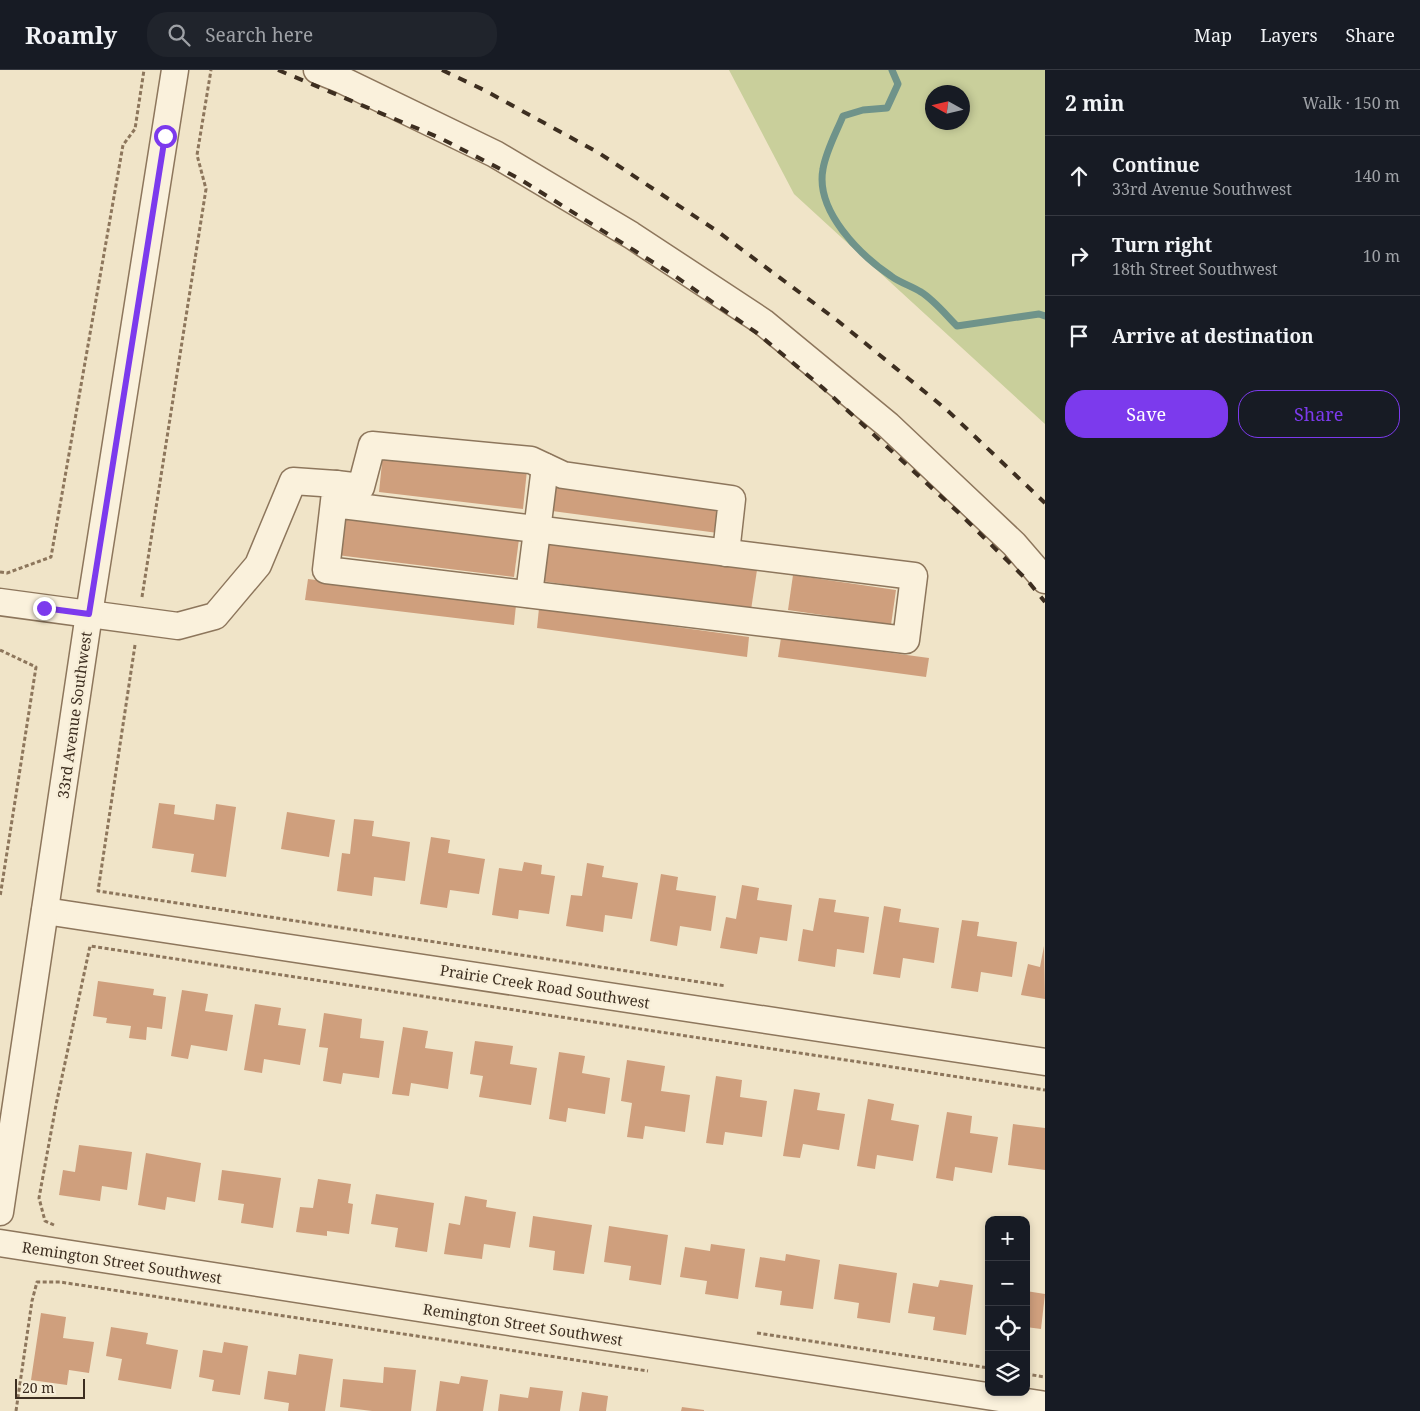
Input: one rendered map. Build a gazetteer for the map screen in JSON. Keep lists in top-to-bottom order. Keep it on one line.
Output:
{"streets":{"street":["33rd Avenue Southwest","Prairie Creek Road Southwest","Remington Street Southwest"]},"crossings":[["33rd Avenue Southwest","Prairie Creek Road Southwest"]],"scale_bar":"20 m","north":"left","page":{"header":"Roamly","search":"Search here","nav":["Map","Layers","Share"],"heading":["2 min","Walk · 150 m"],"list":[["Continue","33rd Avenue Southwest","140 m"],["Turn right","18th Street Southwest","10 m"],"Arrive at destination"],"buttons":["Save","Share"],"map_buttons":["+","−"],"scale":"20 m"}}
